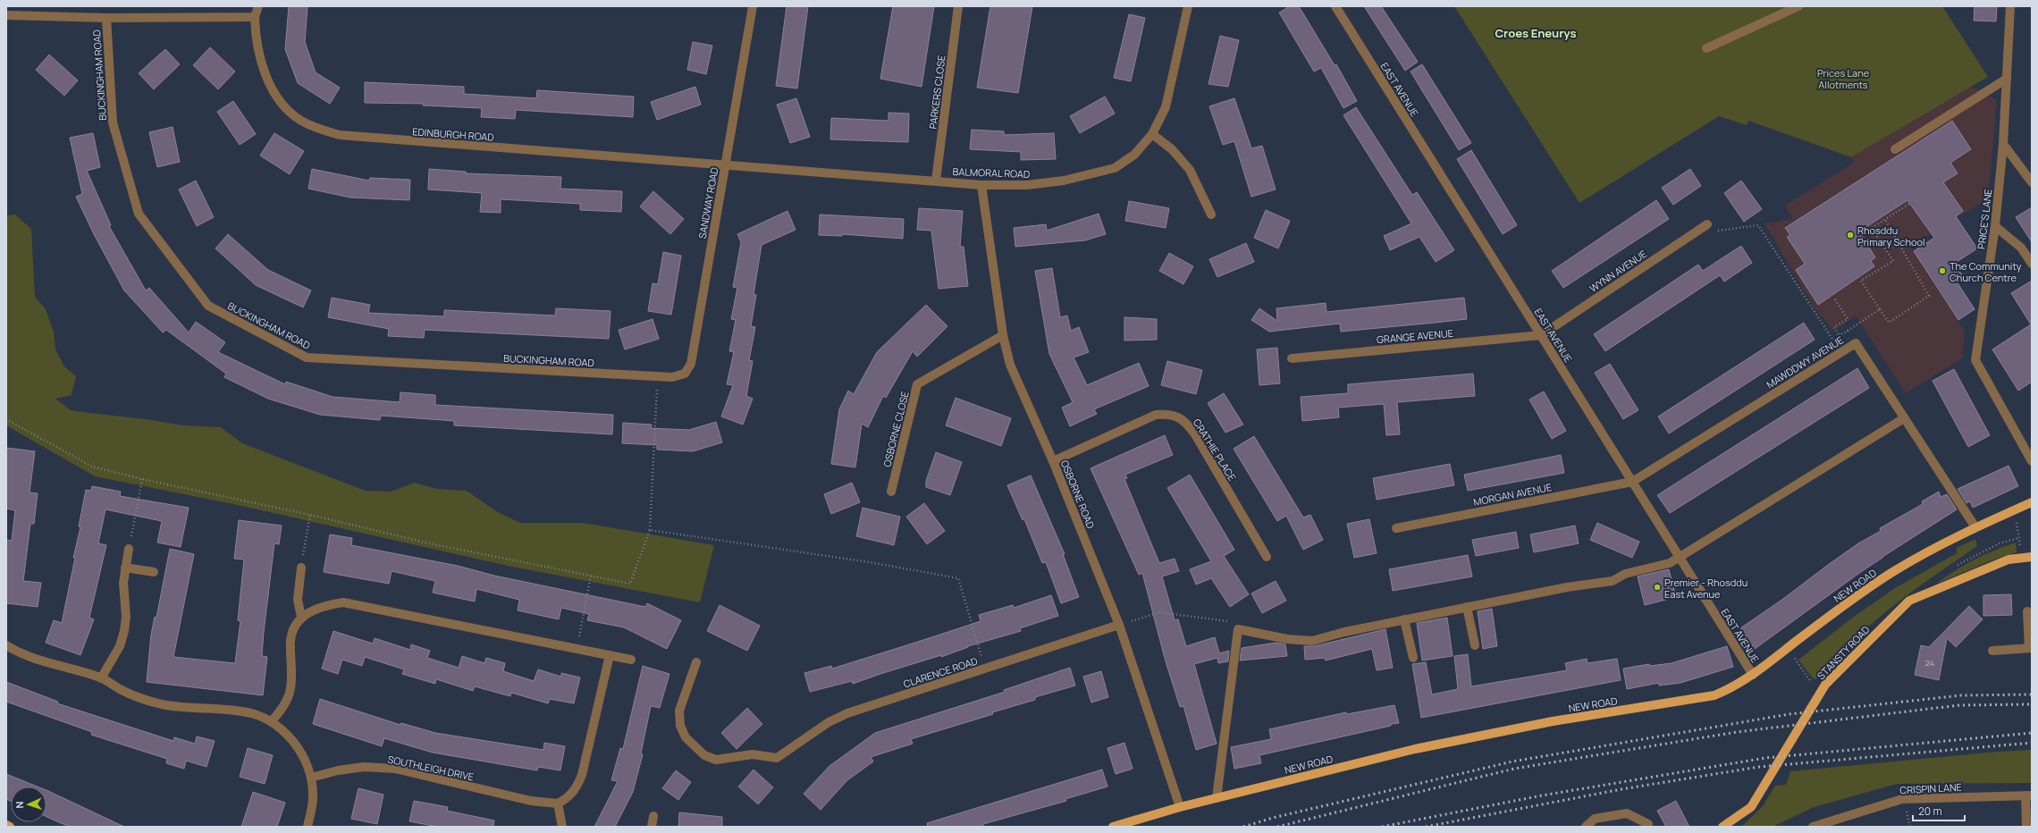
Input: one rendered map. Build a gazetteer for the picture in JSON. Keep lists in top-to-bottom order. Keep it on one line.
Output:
{"streets":{"main road":["NEW ROAD","STANSTY ROAD"],"street":["BUCKINGHAM ROAD","EAST AVENUE","PARKERS CLOSE","EDINBURGH ROAD","BALMORAL ROAD","SANDWAY ROAD","PRICE'S LANE","WYNN AVENUE","GRANGE AVENUE","MAWDDWY AVENUE","OSBORNE CLOSE","CRATHIE PLACE","OSBORNE ROAD","MORGAN AVENUE","CLARENCE ROAD","SOUTHLEIGH DRIVE","CRISPIN LANE"]},"crossings":[["BUCKINGHAM ROAD","SANDWAY ROAD"],["EAST AVENUE","WYNN AVENUE"],["EAST AVENUE","GRANGE AVENUE"],["EAST AVENUE","MAWDDWY AVENUE"],["EAST AVENUE","MORGAN AVENUE"],["EAST AVENUE","NEW ROAD"],["PARKERS CLOSE","BALMORAL ROAD"],["EDINBURGH ROAD","BALMORAL ROAD"],["EDINBURGH ROAD","SANDWAY ROAD"],["BALMORAL ROAD","SANDWAY ROAD"],["BALMORAL ROAD","OSBORNE ROAD"],["WYNN AVENUE","GRANGE AVENUE"],["MAWDDWY AVENUE","MORGAN AVENUE"],["MAWDDWY AVENUE","NEW ROAD"],["OSBORNE CLOSE","OSBORNE ROAD"],["CRATHIE PLACE","OSBORNE ROAD"],["OSBORNE ROAD","NEW ROAD"],["OSBORNE ROAD","CLARENCE ROAD"]],"districts":["Croes Eneurys"],"parks":["Prices Lane Allotments"],"places":["Rhosddu Primary School","The Community Church Centre","Premier - Rhosddu East Avenue"],"house_numbers":["24"],"scale_bar":"20 m","north":"left"}
